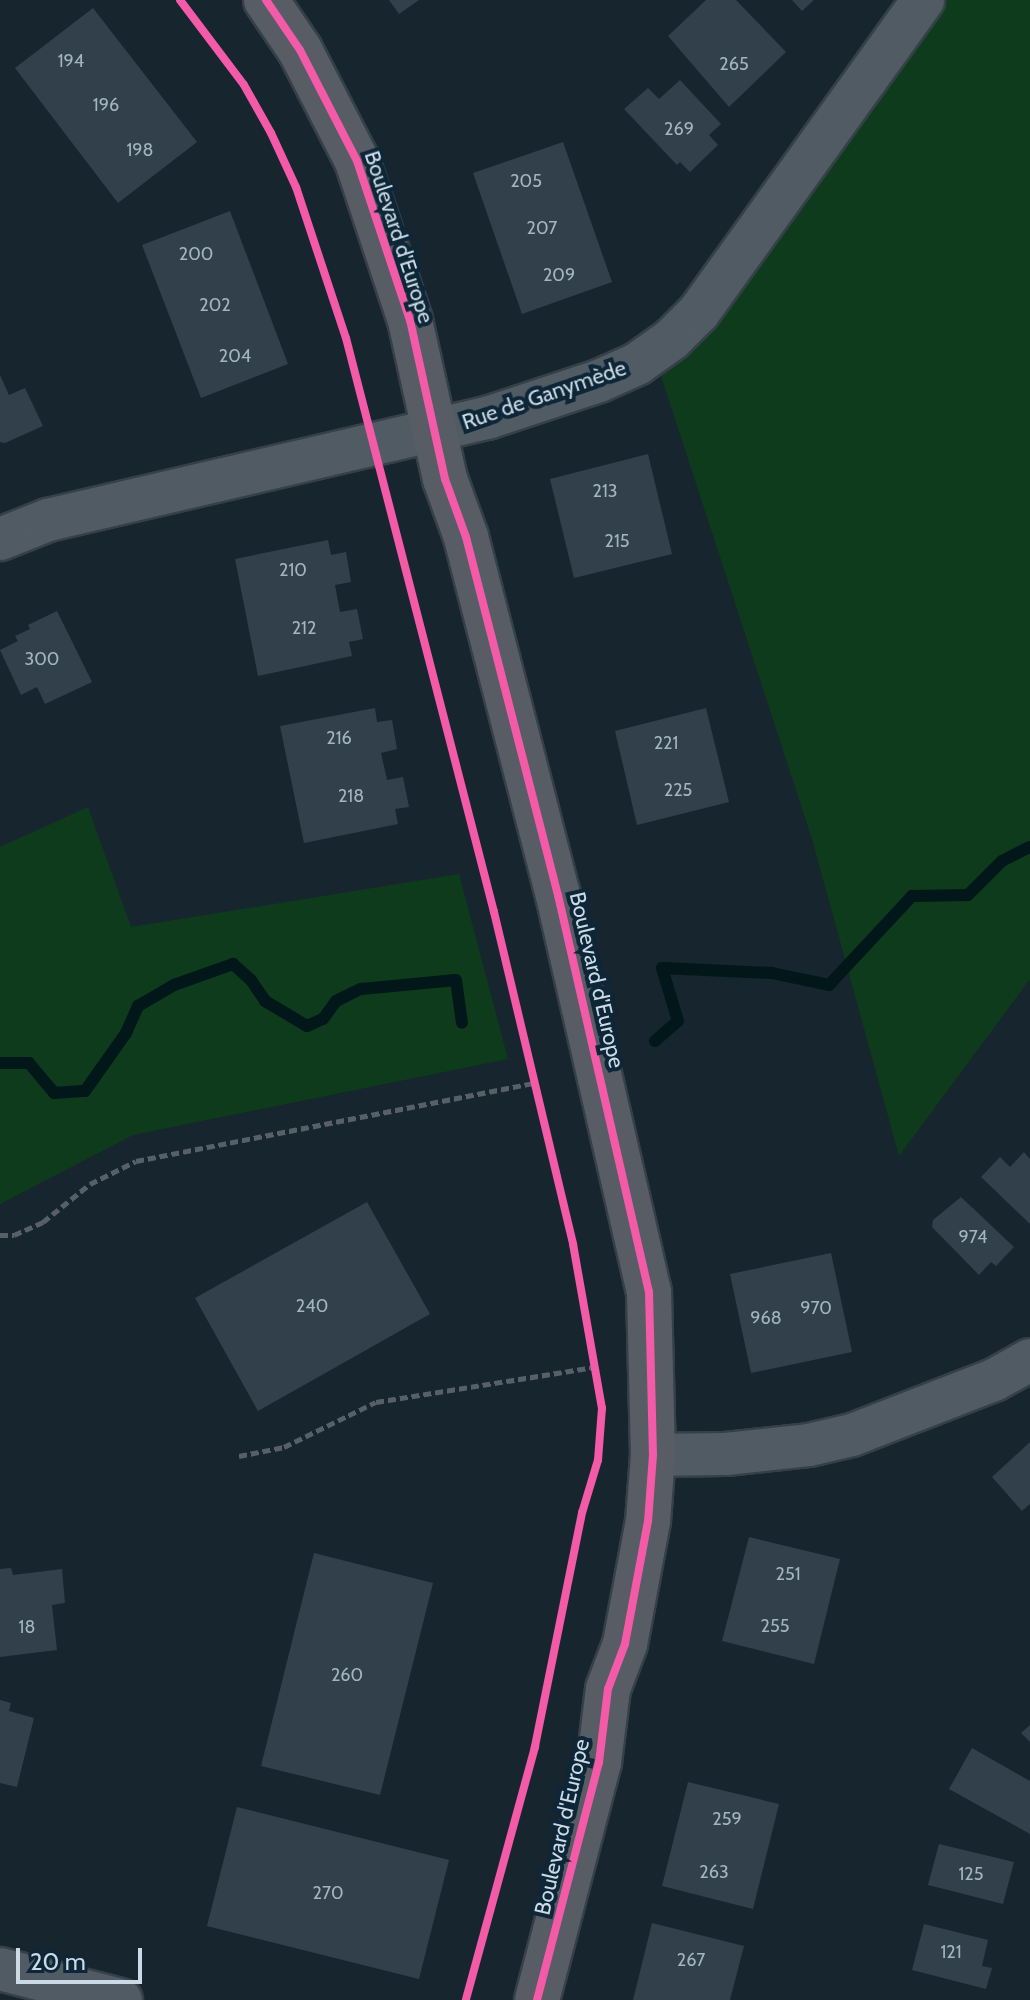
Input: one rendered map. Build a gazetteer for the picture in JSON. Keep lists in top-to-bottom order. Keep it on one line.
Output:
{"streets":{"street":["Boulevard d'Europe","Rue de Ganymède"]},"crossings":[["Boulevard d'Europe","Rue de Ganymède"]],"house_numbers":["194","265","196","269","198","205","207","200","209","202","204","213","215","210","212","300","216","221","225","218","974","240","970","968","251","255","18","260","259","263","125","270","121","267"],"scale_bar":"20 m"}
